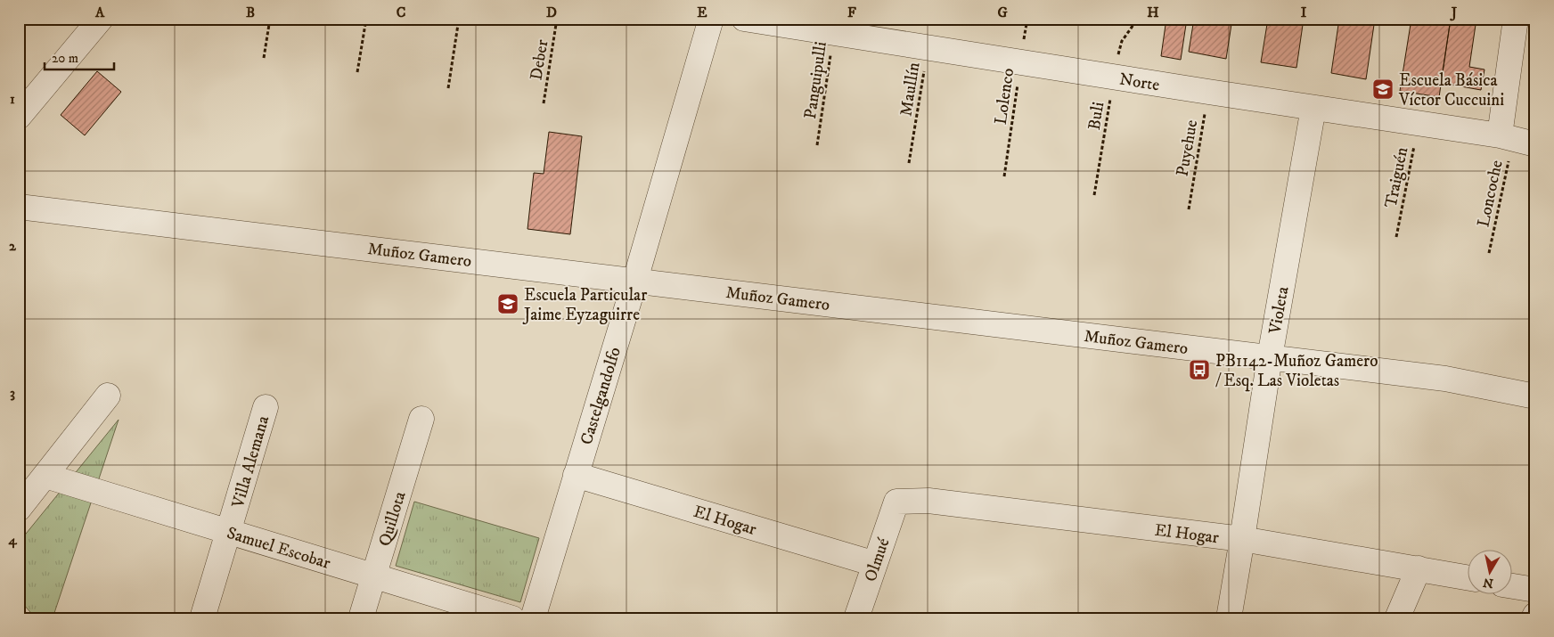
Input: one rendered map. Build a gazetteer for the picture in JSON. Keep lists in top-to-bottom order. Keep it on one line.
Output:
{"streets":{"street":["Norte","Muñoz Gamero","Violeta","Castelgandolfo","Villa Alemana","Quillota","El Hogar","Samuel Escobar","Olmué"],"path":["Deber","Panguipulli","Maullín","Lolenco","Buli","Puyehue","Traiguén","Loncoche"]},"crossings":[["Panguipulli","Norte"],["Norte","Maullín"],["Norte","Lolenco"],["Norte","Buli"],["Norte","Puyehue"],["Norte","Traiguén"],["Norte","Loncoche"],["Norte","Violeta"],["Muñoz Gamero","Violeta"],["Muñoz Gamero","Castelgandolfo"],["Violeta","El Hogar"],["Castelgandolfo","El Hogar"],["Villa Alemana","Samuel Escobar"],["Quillota","Samuel Escobar"],["El Hogar","Olmué"]],"places":{"school or university":["Escuela Básica Víctor Cuccuini","Escuela Particular Jaime Eyzaguirre"],"bus stop":["PB1142-Muñoz Gamero / Esq. Las Violetas"]},"scale_bar":"20 m","north":"bottom","grid":{"columns":["A","B","C","D","E","F","G","H","I","J"],"rows":["1","2","3","4"]}}
